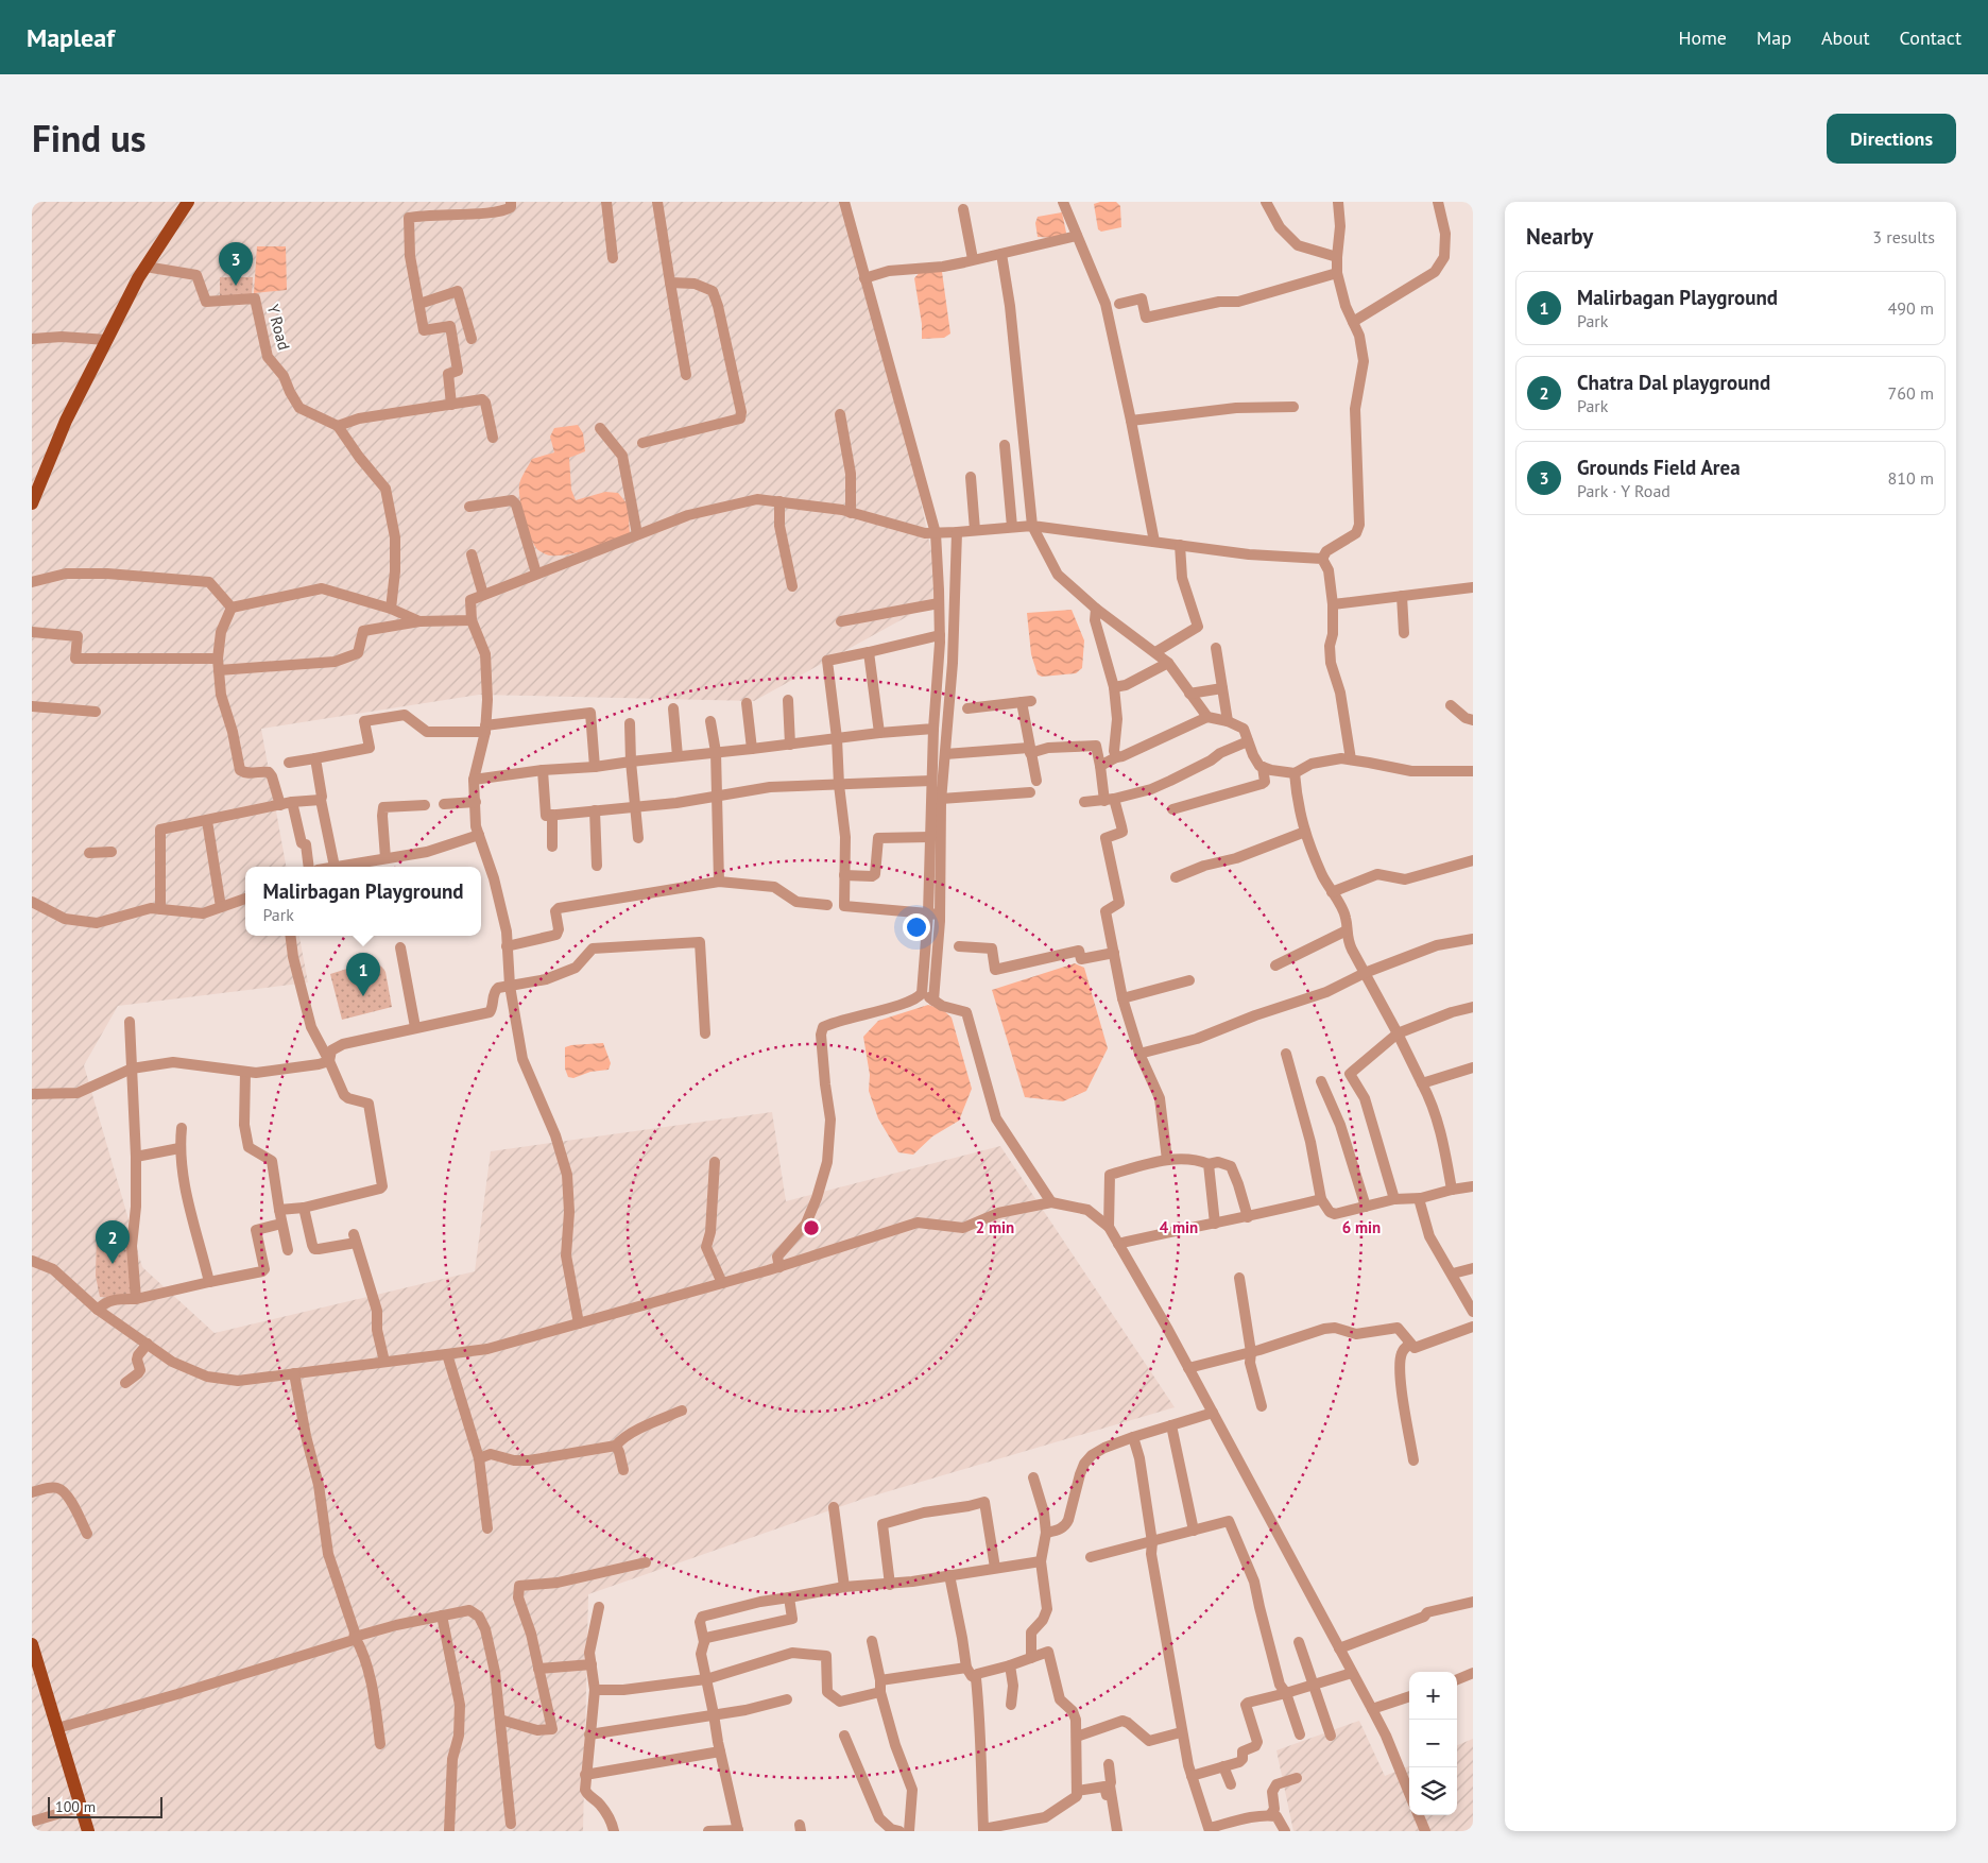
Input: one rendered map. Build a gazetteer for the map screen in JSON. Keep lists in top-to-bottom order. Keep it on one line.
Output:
{"streets":{"street":["Y Road"]},"scale_bar":"100 m","page":{"header":"Mapleaf","nav":["Home","Map","About","Contact"],"title":"Find us","buttons":"Directions","heading":["Nearby","3 results"],"pins":["3","1","2"],"list":[{"mark":"1","name":"Malirbagan Playground","note":"Park","value":"490 m"},{"mark":"2","name":"Chatra Dal playground","note":"Park","value":"760 m"},{"mark":"3","name":"Grounds Field Area","note":"Park · Y Road","value":"810 m"}],"popup":["Malirbagan Playground","Park"],"map_buttons":["+","−"],"scale":"100 m"},"rings":["2 min","4 min","6 min"]}
